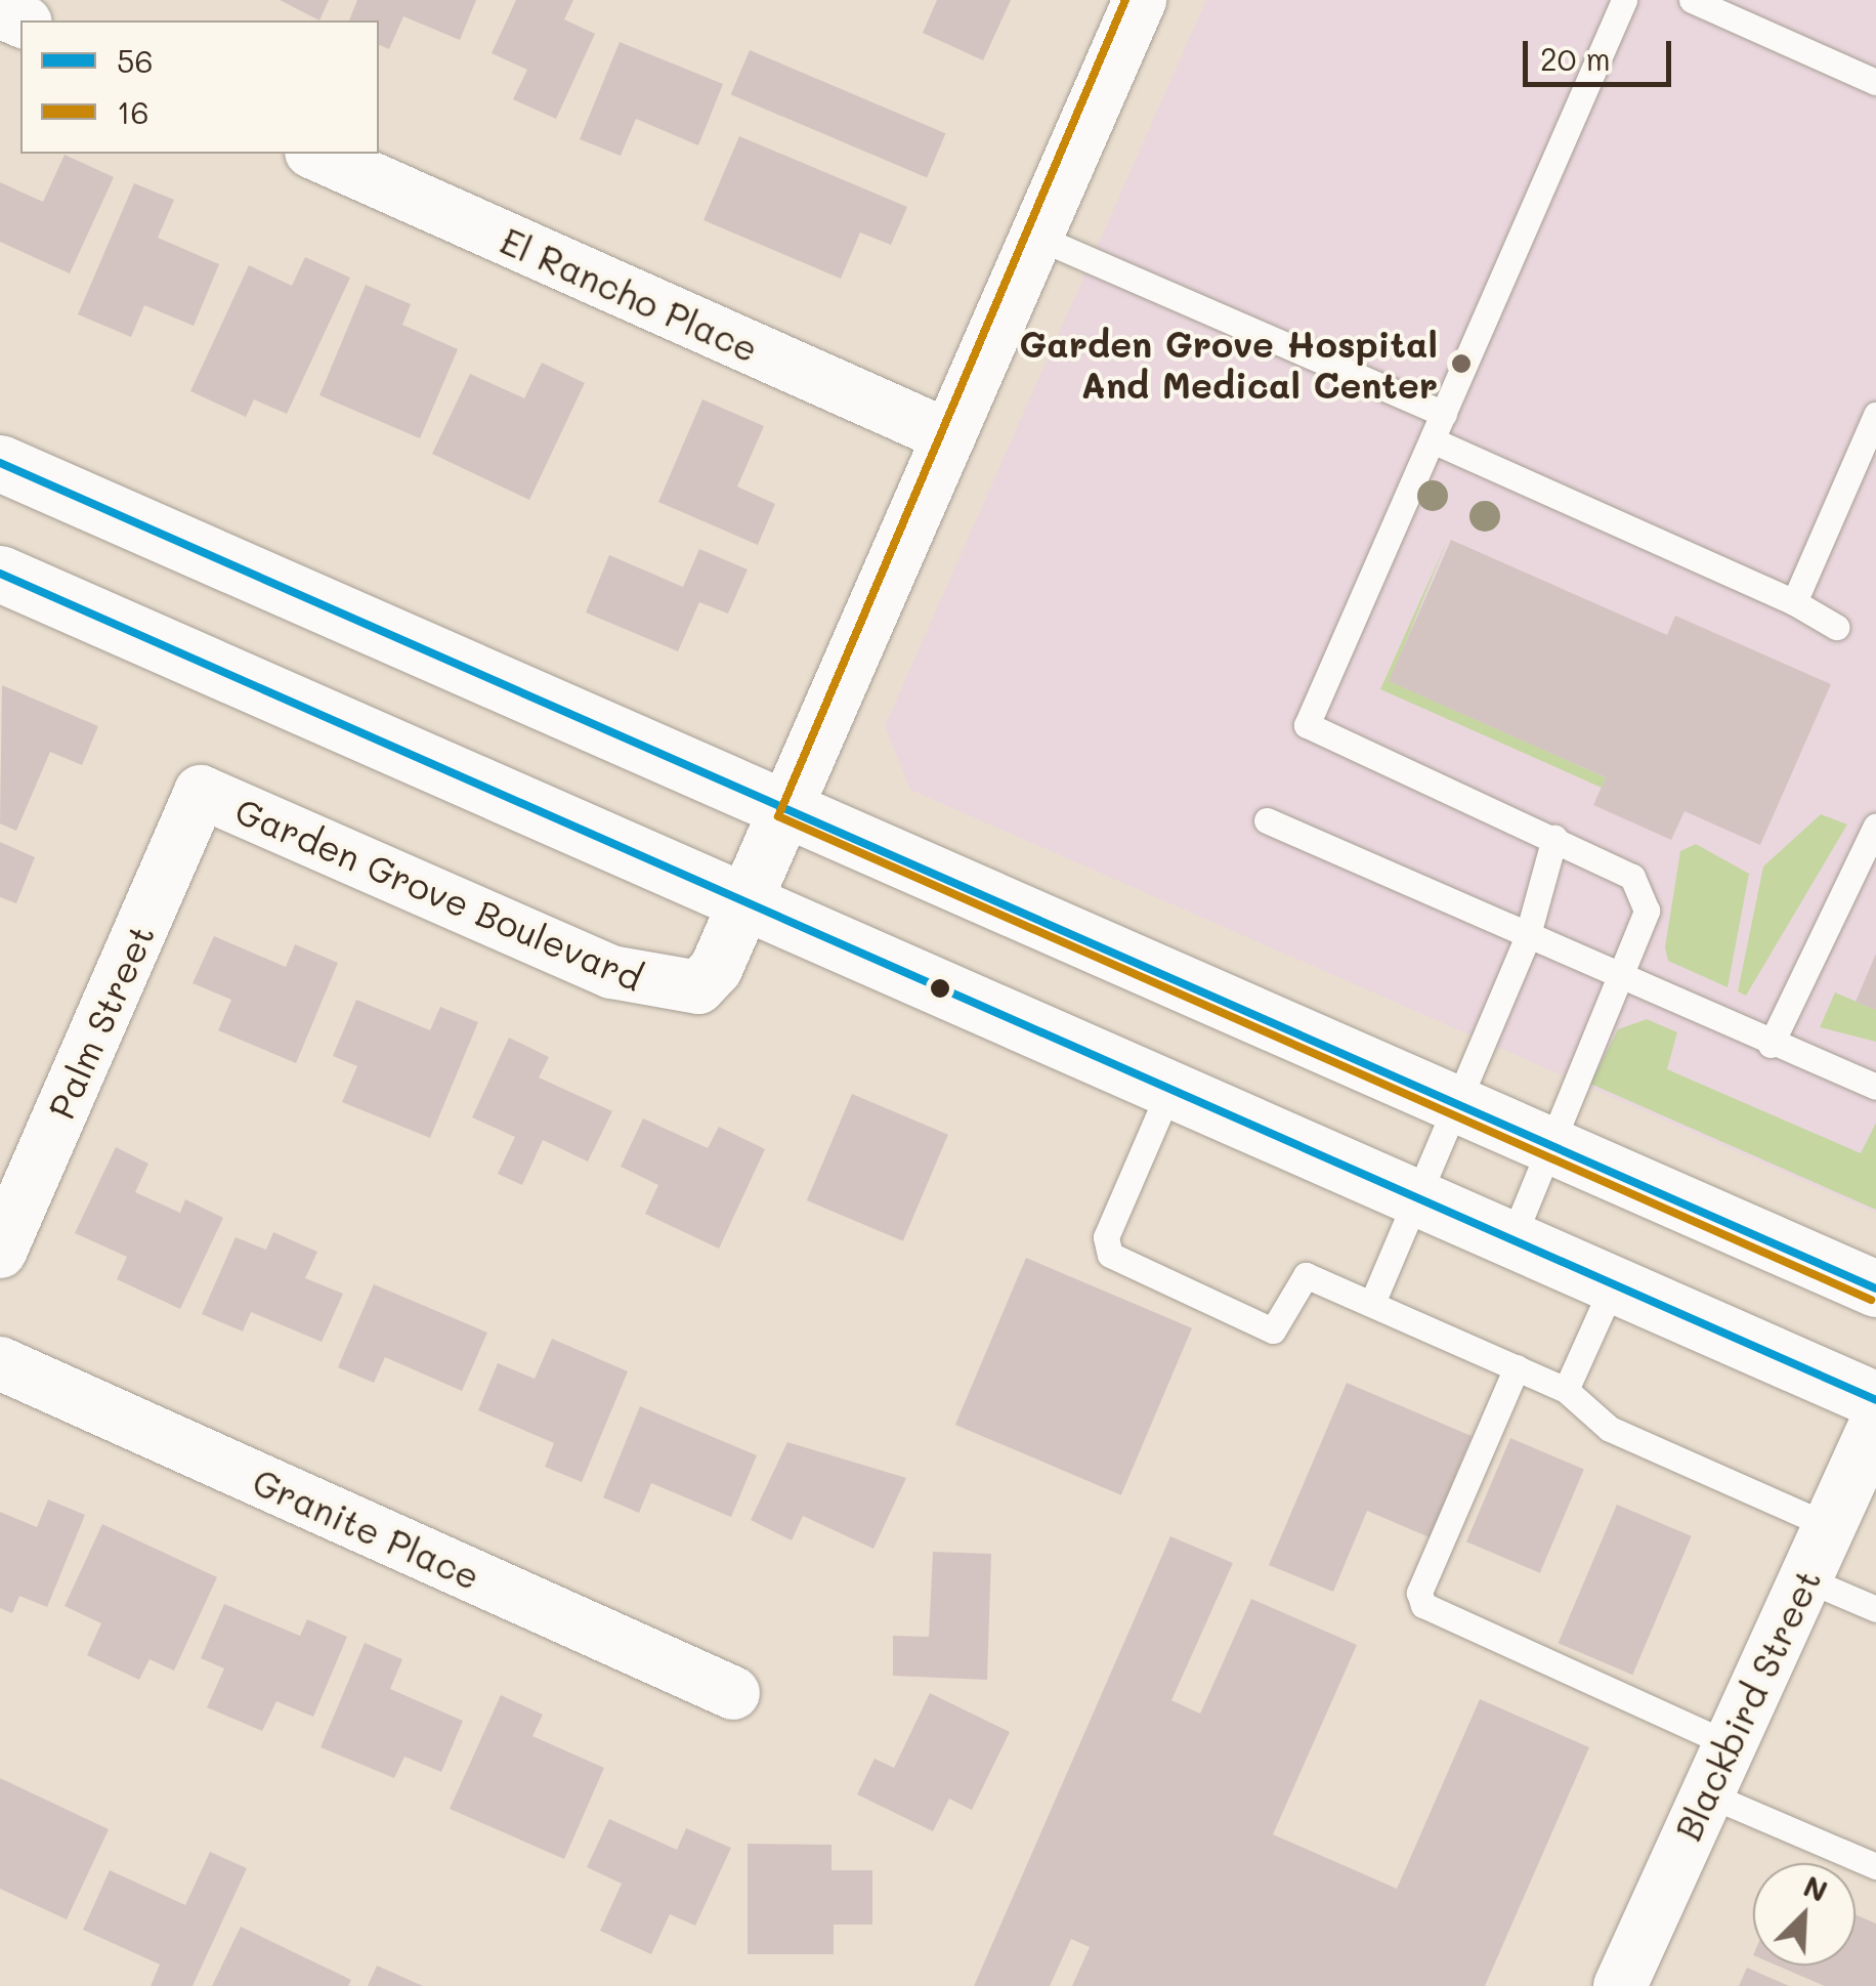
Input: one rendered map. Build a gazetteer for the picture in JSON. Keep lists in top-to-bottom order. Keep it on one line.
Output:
{"streets":{"street":["El Rancho Place","Garden Grove Boulevard","Palm Street","Granite Place","Blackbird Street"]},"crossings":[["Garden Grove Boulevard","Palm Street"]],"places":["Garden Grove Hospital And Medical Center"],"lines":["transit line 16","transit line 56"],"legend":["56","16"],"scale_bar":"20 m","north":"top right"}
